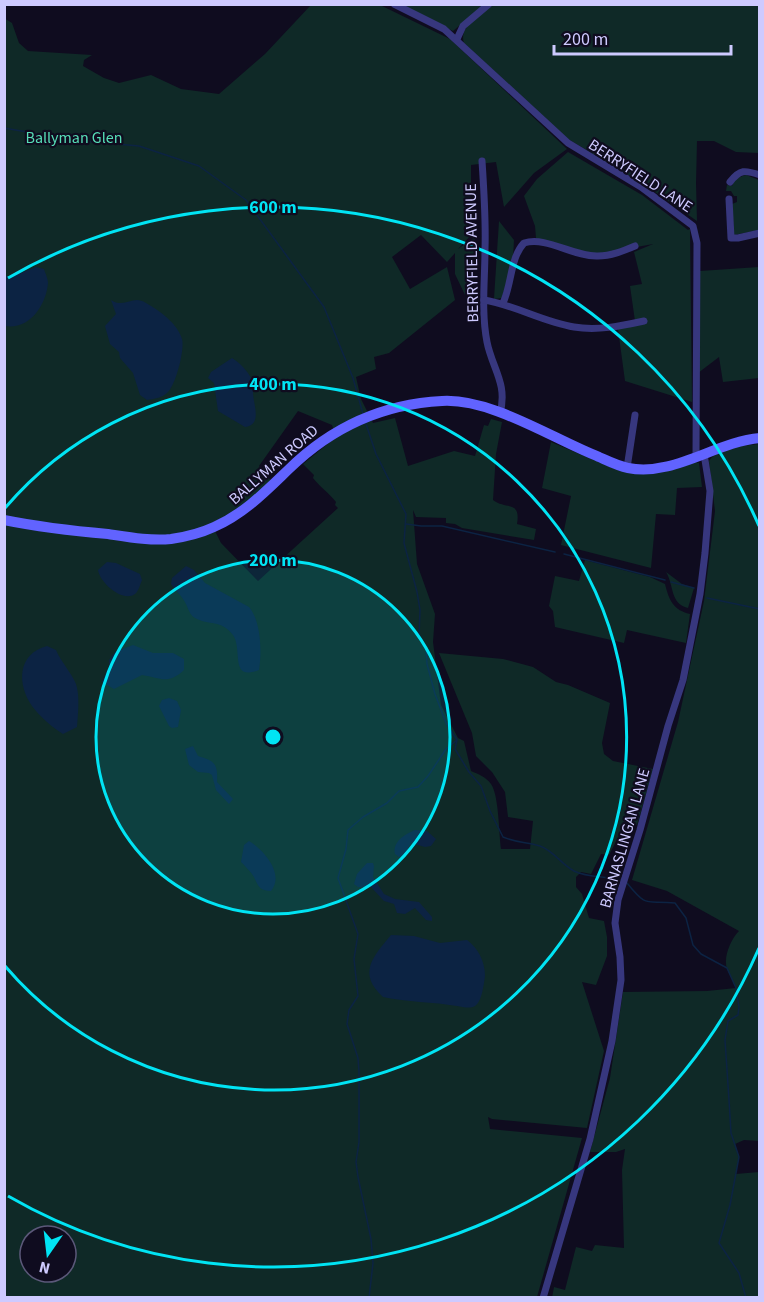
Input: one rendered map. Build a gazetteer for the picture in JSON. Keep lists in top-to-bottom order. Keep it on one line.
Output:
{"streets":{"street":["BERRYFIELD LANE","BERRYFIELD AVENUE","BALLYMAN ROAD","BARNASLINGAN LANE"]},"crossings":[["BERRYFIELD LANE","BALLYMAN ROAD"],["BERRYFIELD LANE","BARNASLINGAN LANE"],["BERRYFIELD AVENUE","BALLYMAN ROAD"],["BALLYMAN ROAD","BARNASLINGAN LANE"]],"parks":["Ballyman Glen"],"scale_bar":"200 m","north":"bottom","rings":["600 m","400 m","200 m"]}
